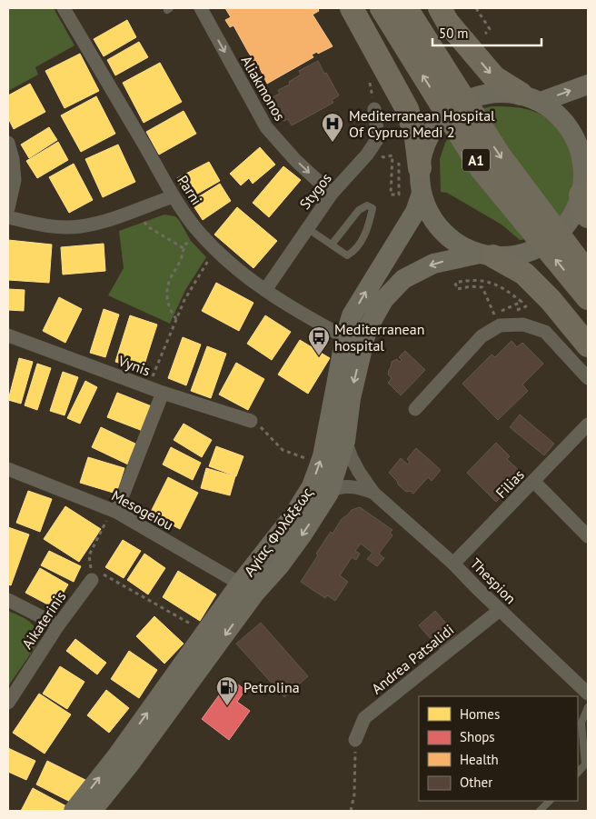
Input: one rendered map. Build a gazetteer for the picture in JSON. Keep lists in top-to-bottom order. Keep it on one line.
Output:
{"streets":{"highway":["A1"],"main road":["Αγίας Φυλάξεως"],"street":["Aliakmonos","Parni","Stygos","Vynis","Filias","Mesogeiou","Thespion","Aikaterinis","Andrea Patsalidi"]},"crossings":[["Aliakmonos","Stygos"],["Parni","Stygos"],["Parni","Αγίας Φυλάξεως"],["Filias","Thespion"],["Mesogeiou","Αγίας Φυλάξεως"],["Αγίας Φυλάξεως","Thespion"],["Thespion","Andrea Patsalidi"]],"one_way":["Aliakmonos"],"places":{"hospital":["Mediterranean Hospital Of Cyprus Medi 2"],"bus stop":["Mediterranean hospital"],"fuel station":["Petrolina"]},"legend":["Homes","Shops","Health","Other"],"scale_bar":"50 m"}
